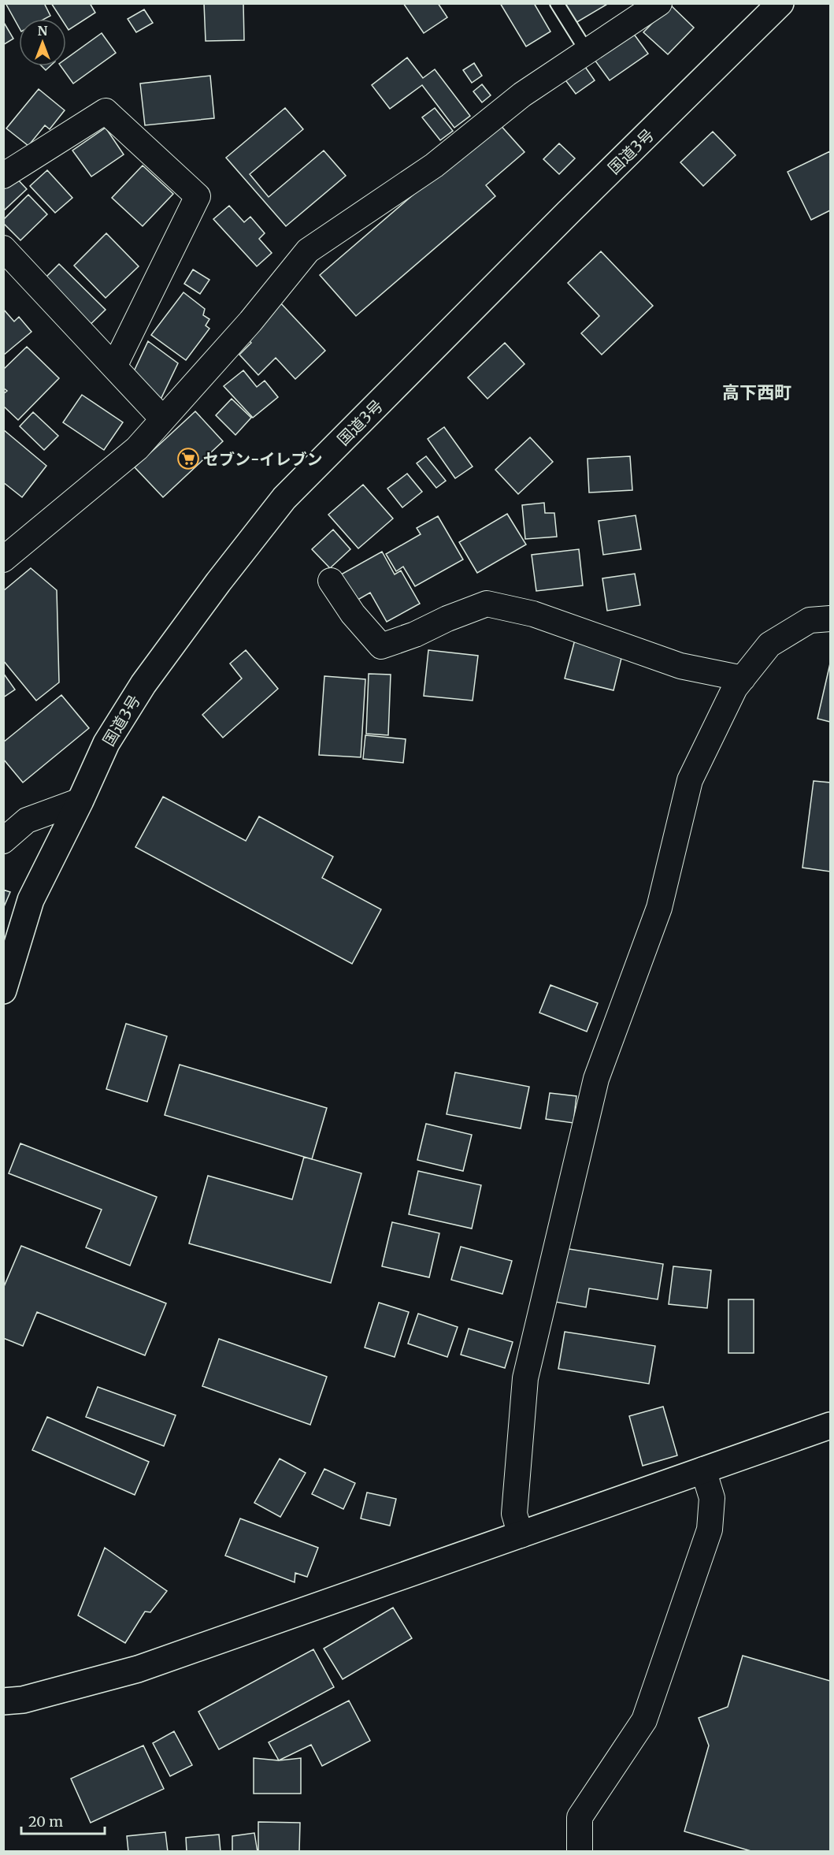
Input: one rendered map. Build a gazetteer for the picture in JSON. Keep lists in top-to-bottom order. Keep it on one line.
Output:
{"streets":{"main road":["国道3号"]},"districts":["高下西町"],"places":{"supermarket":["セブン-イレブン"]},"scale_bar":"20 m","north":"top"}
